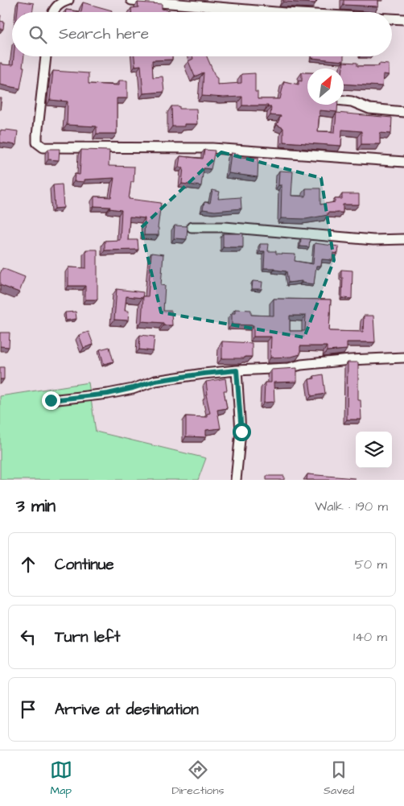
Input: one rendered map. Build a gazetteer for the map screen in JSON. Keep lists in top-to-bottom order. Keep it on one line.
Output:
{"north":"top right","page":{"search":"Search here","heading":["3 min","Walk · 190 m"],"list":[["Continue","50 m"],["Turn left","140 m"],"Arrive at destination"],"nav":["Map","Directions","Saved"]}}
